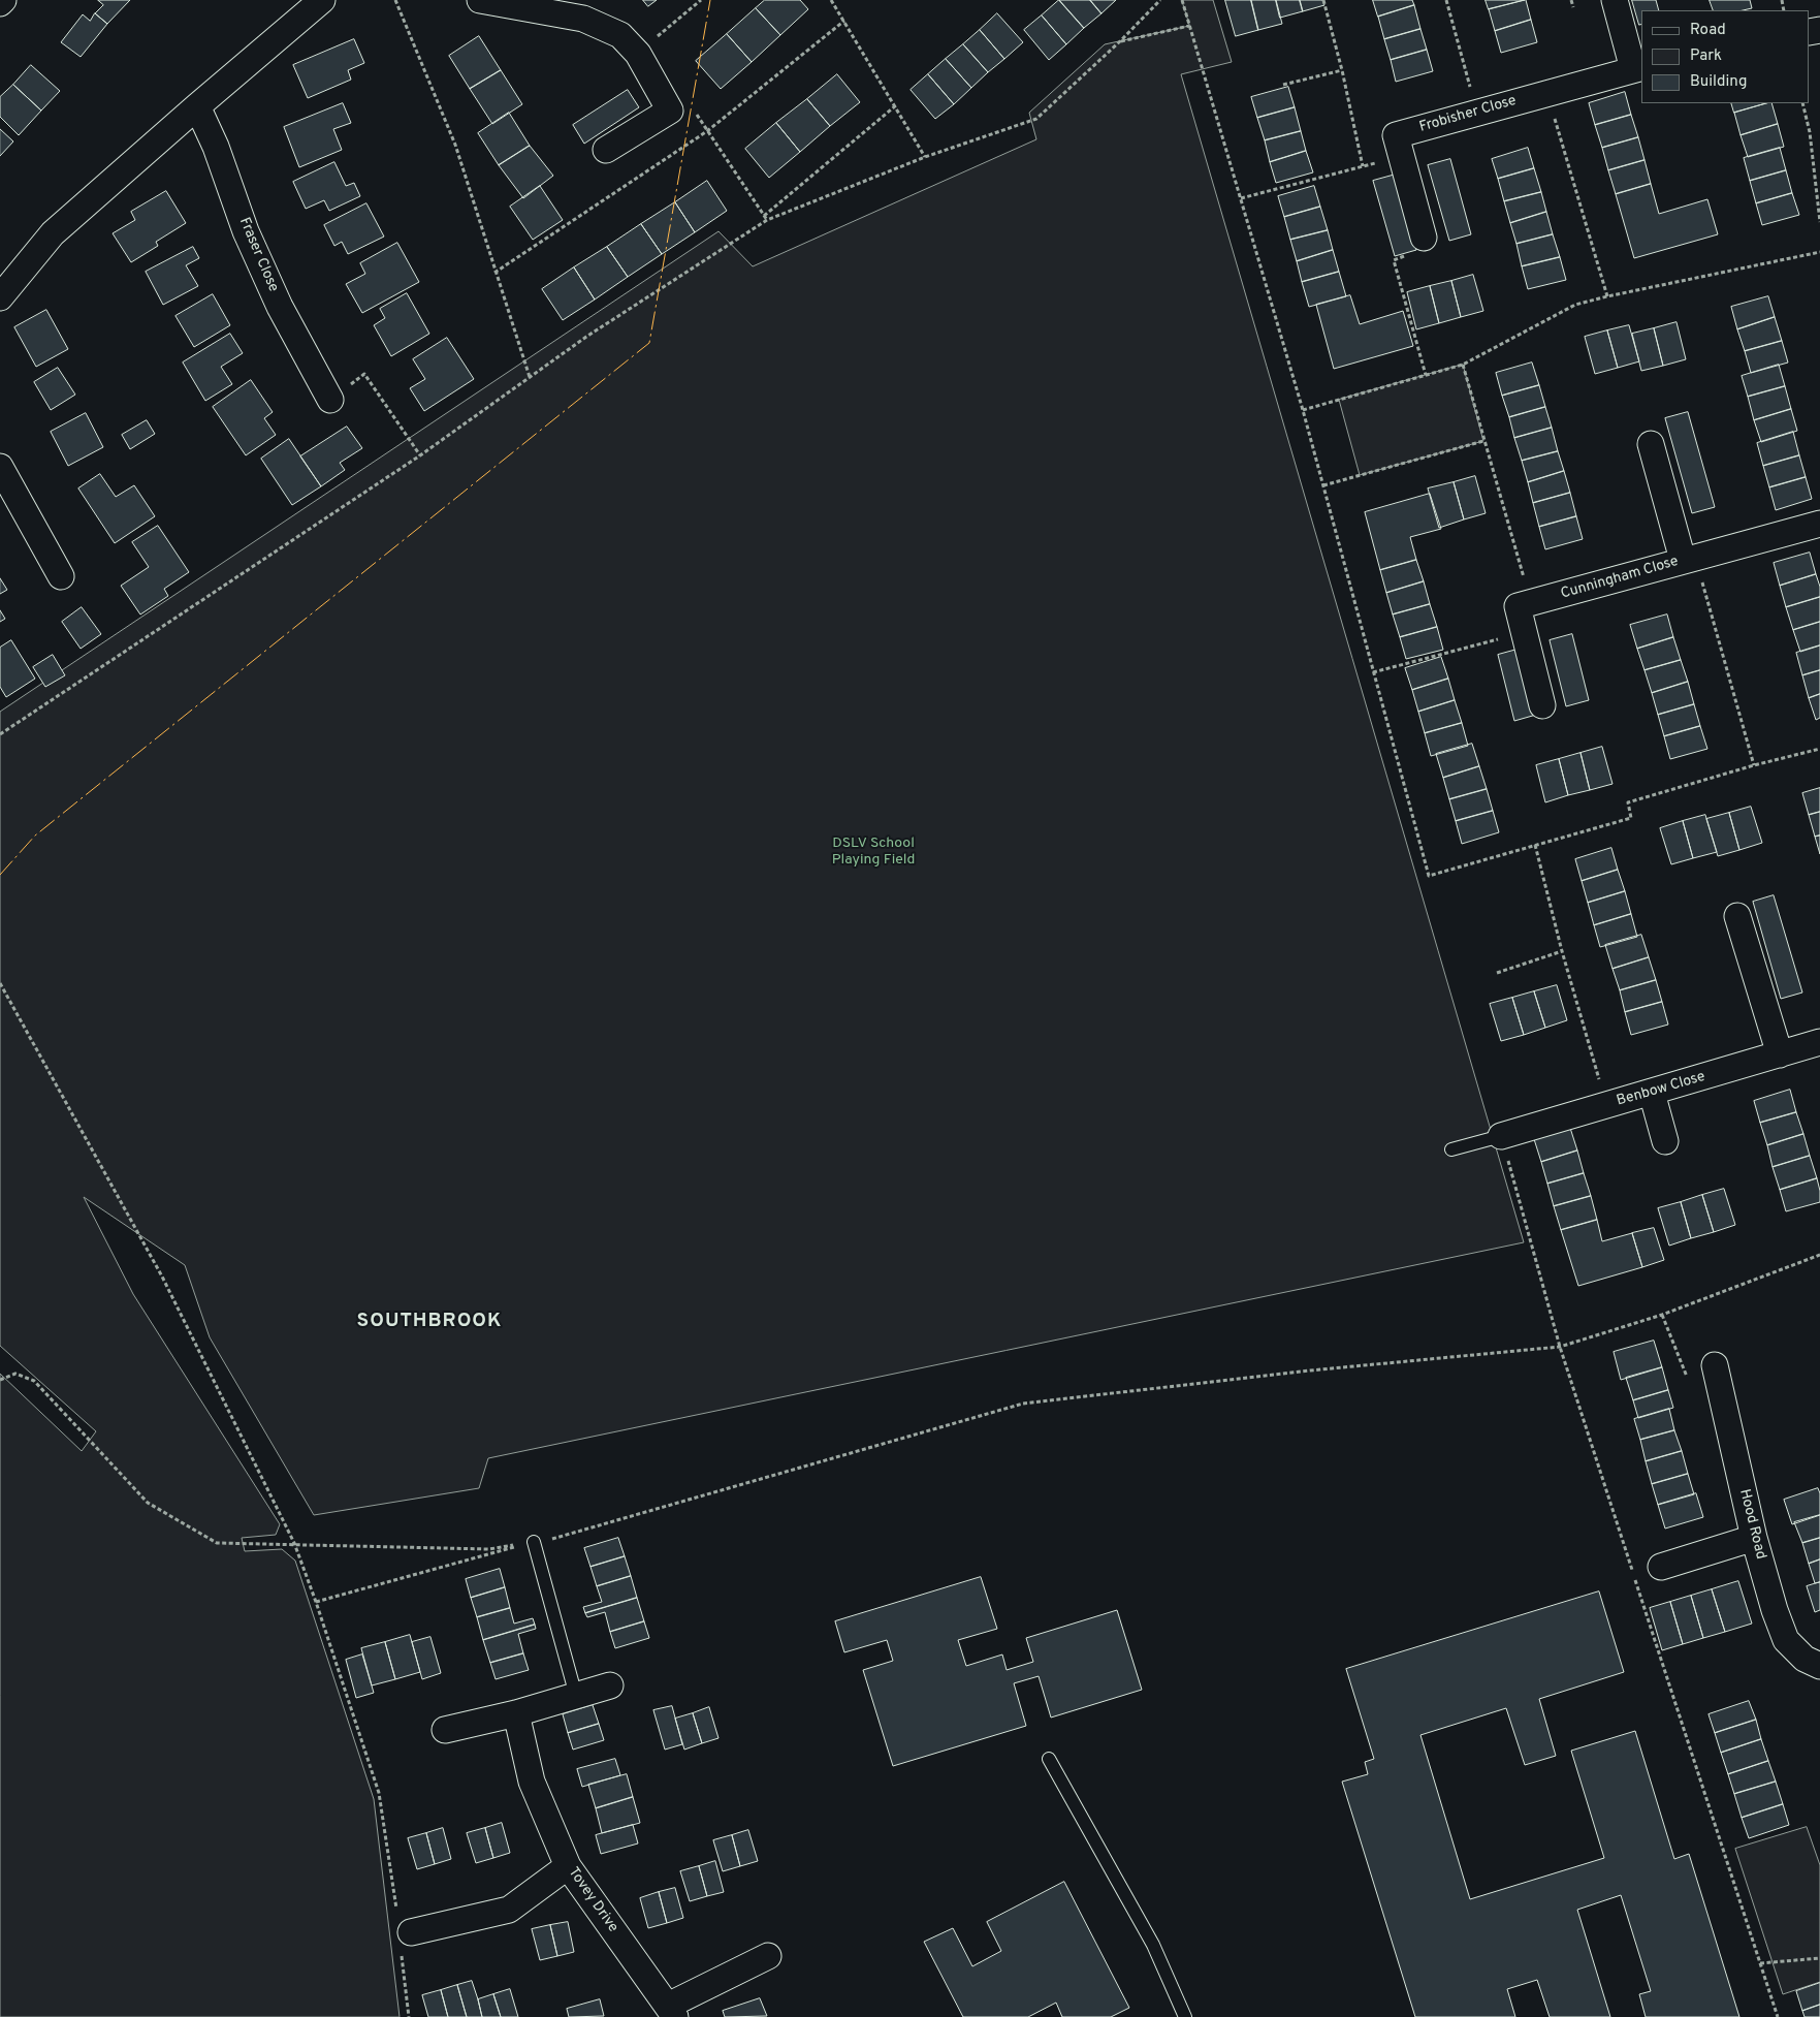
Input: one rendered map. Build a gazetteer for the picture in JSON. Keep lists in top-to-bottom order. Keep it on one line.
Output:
{"streets":{"street":["Frobisher Close","Fraser Close","Cunningham Close","Benbow Close","Hood Road","Tovey Drive"]},"districts":["SOUTHBROOK"],"parks":["DSLV School Playing Field"],"legend":["Road","Park","Building"]}
